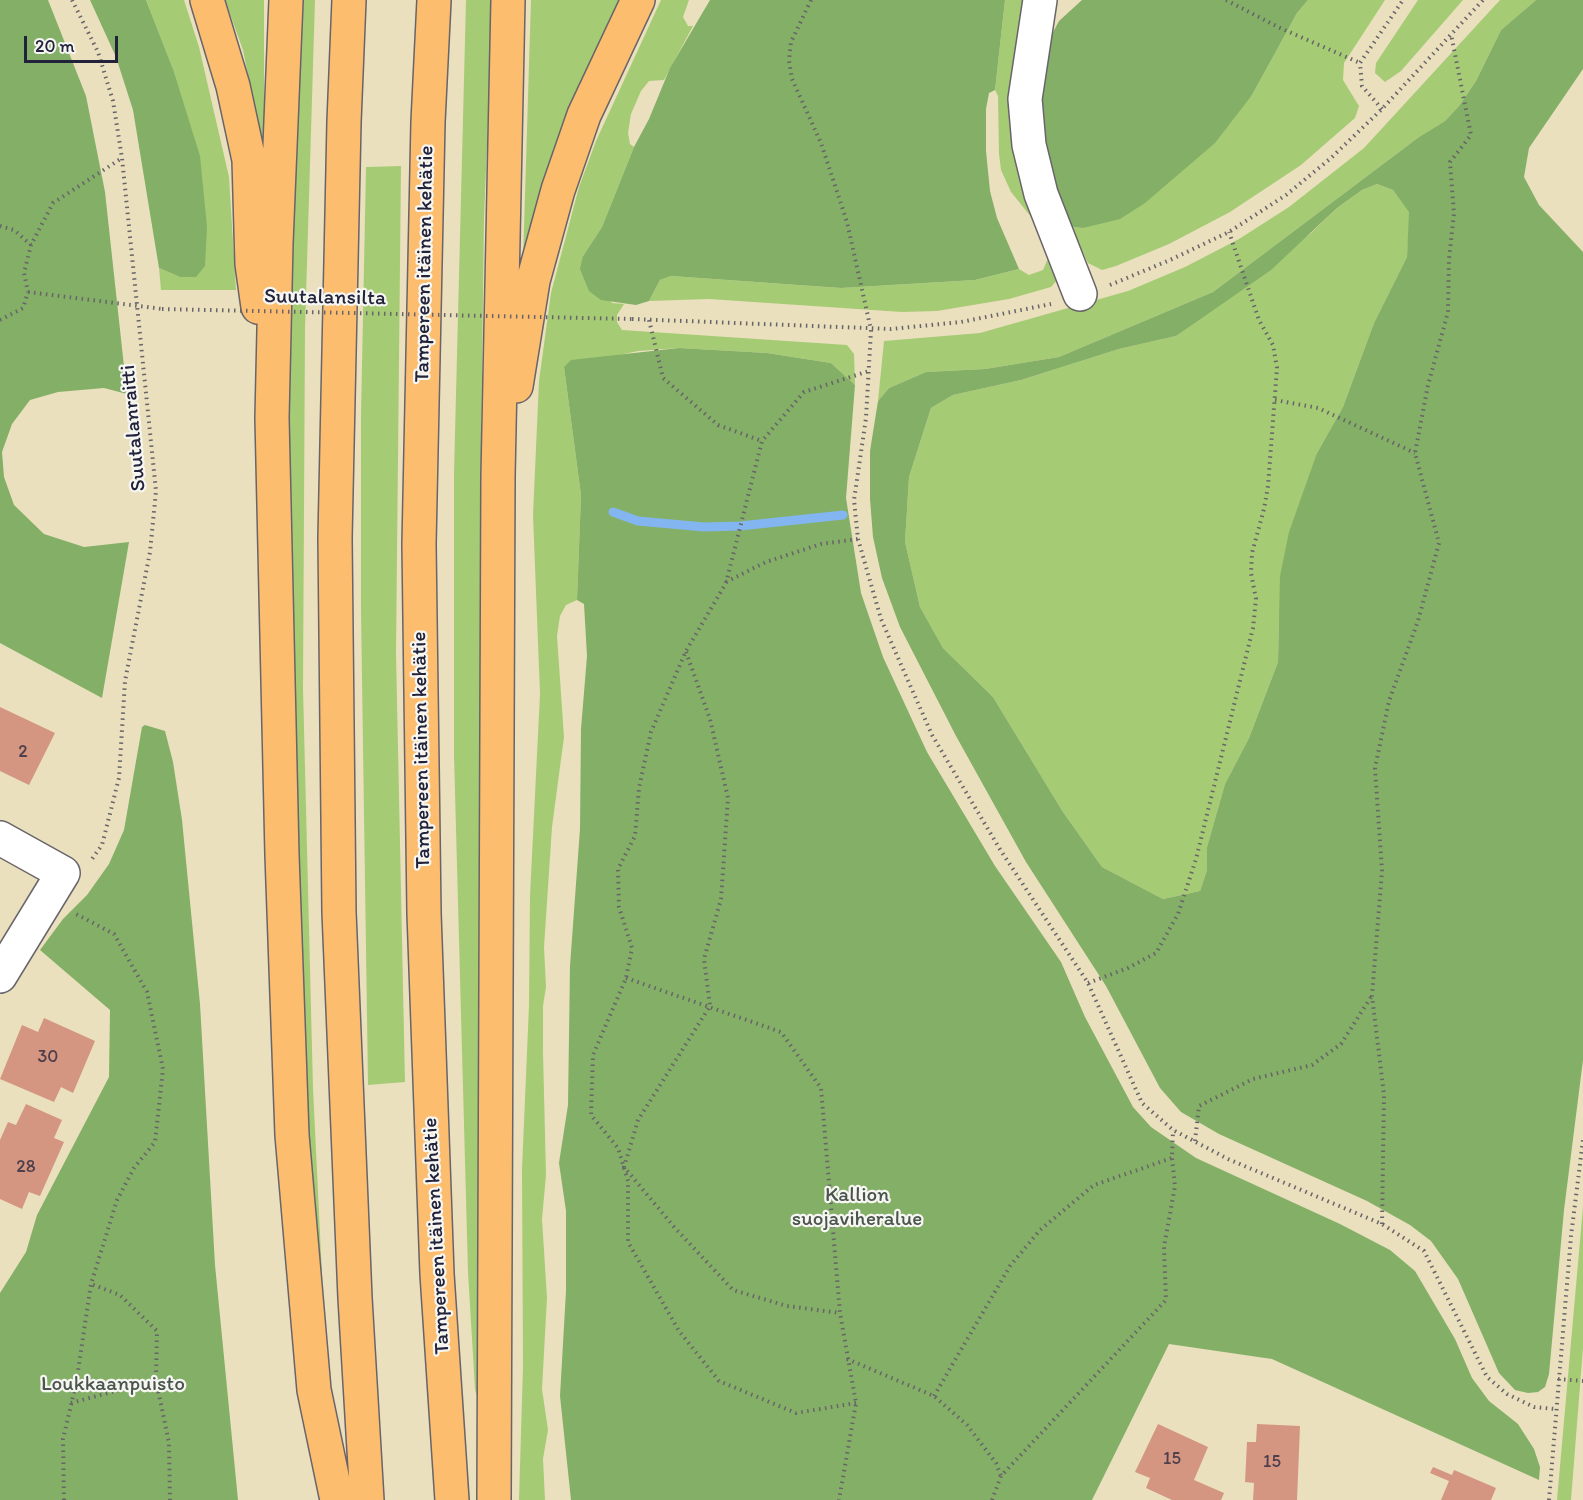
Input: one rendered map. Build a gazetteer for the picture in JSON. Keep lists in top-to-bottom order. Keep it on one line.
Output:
{"streets":{"highway":["Tampereen itäinen kehätie"],"path":["Suutalansilta","Suutalanraitti"]},"crossings":[["Suutalansilta","Suutalanraitti"]],"parks":["Kallion suojaviheralue","Loukkaanpuisto"],"house_numbers":["2","30","28","15","15"],"scale_bar":"20 m"}
